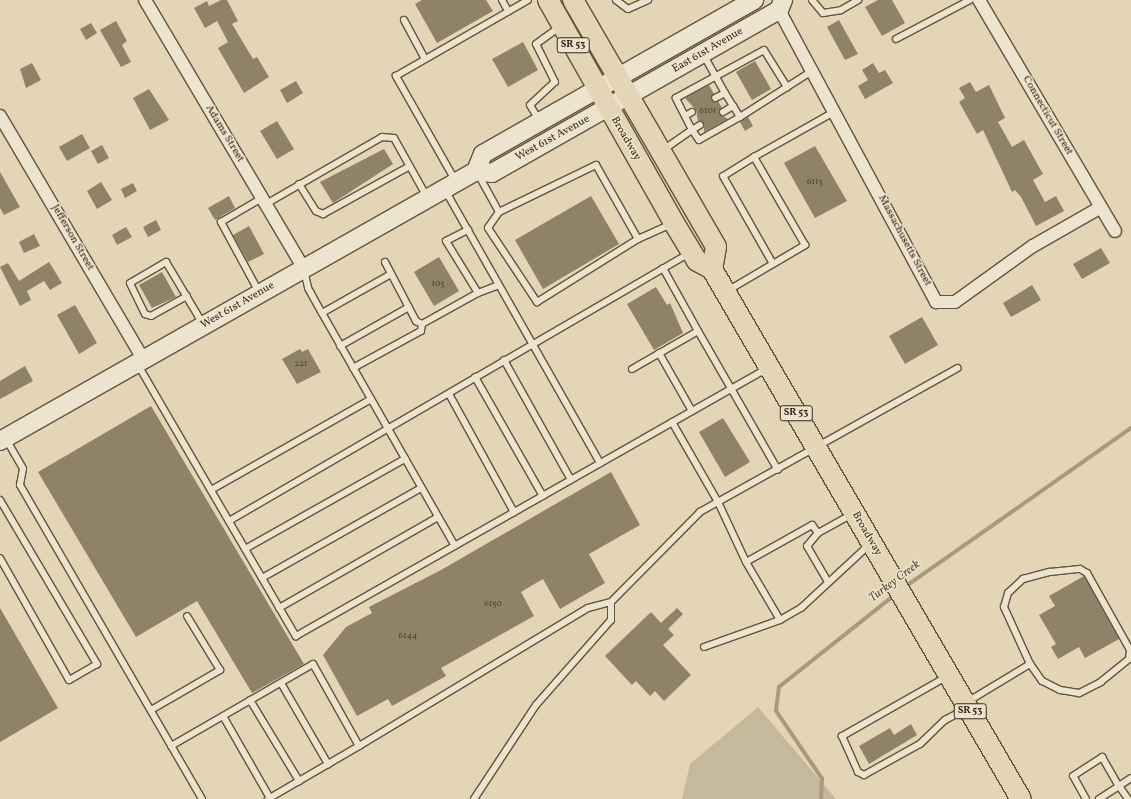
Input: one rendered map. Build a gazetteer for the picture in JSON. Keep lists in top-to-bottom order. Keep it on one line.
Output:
{"streets":{"main road":["SR 53","East 61st Avenue","West 61st Avenue","Broadway"],"street":["Connecticut Street","Adams Street","Jefferson Street","Massachusetts Street"]},"crossings":[["SR 53","East 61st Avenue"],["SR 53","West 61st Avenue"],["SR 53","Broadway"],["East 61st Avenue","West 61st Avenue"],["East 61st Avenue","Broadway"],["East 61st Avenue","Massachusetts Street"],["Connecticut Street","Massachusetts Street"],["Adams Street","West 61st Avenue"],["West 61st Avenue","Broadway"],["West 61st Avenue","Jefferson Street"]],"water":["Turkey Creek"],"house_numbers":["6101","6115","105","221","6150","6144"]}
